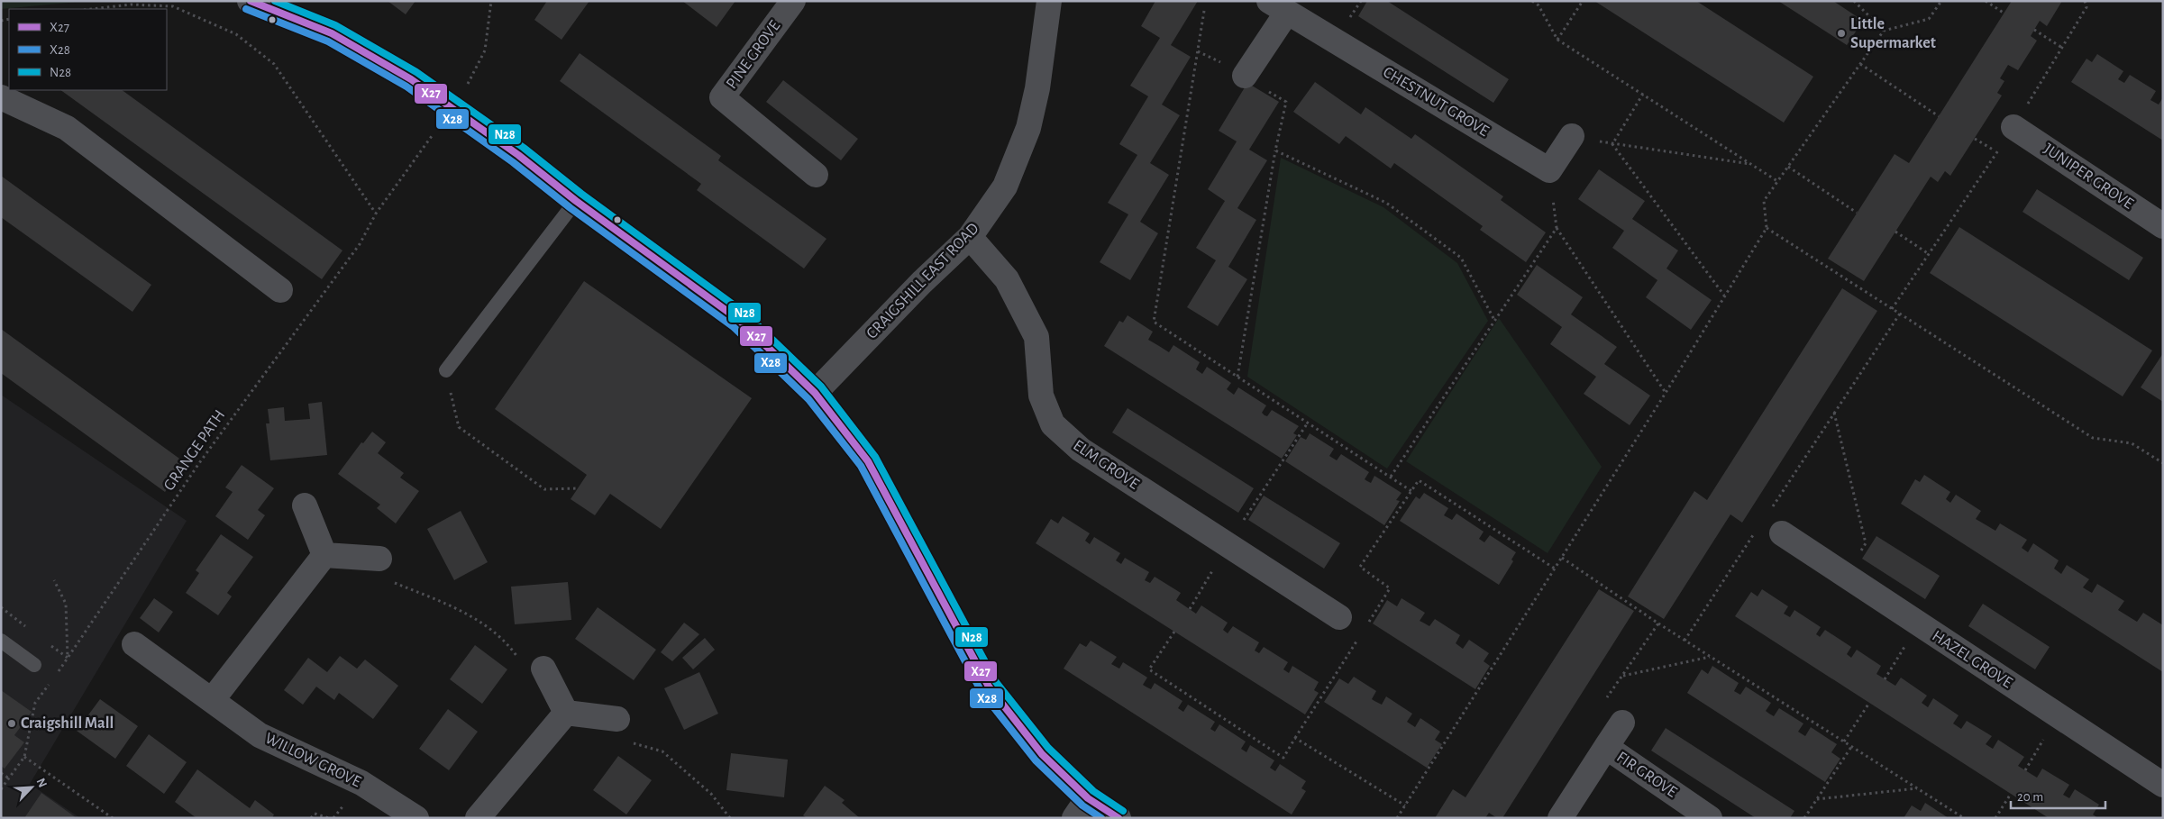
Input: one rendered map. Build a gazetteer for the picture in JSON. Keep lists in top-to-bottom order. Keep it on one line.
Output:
{"streets":{"street":["PINE GROVE","CHESTNUT GROVE","JUNIPER GROVE","CRAIGSHILL EAST ROAD","ELM GROVE","HAZEL GROVE","WILLOW GROVE","FIR GROVE"],"path":["GRANGE PATH"]},"crossings":[["CRAIGSHILL EAST ROAD","ELM GROVE"]],"places":["Little Supermarket","Craigshill Mall"],"lines":["transit line X27","transit line N28","transit line X28"],"legend":["X27","X28","N28"],"scale_bar":"20 m","north":"top right"}
